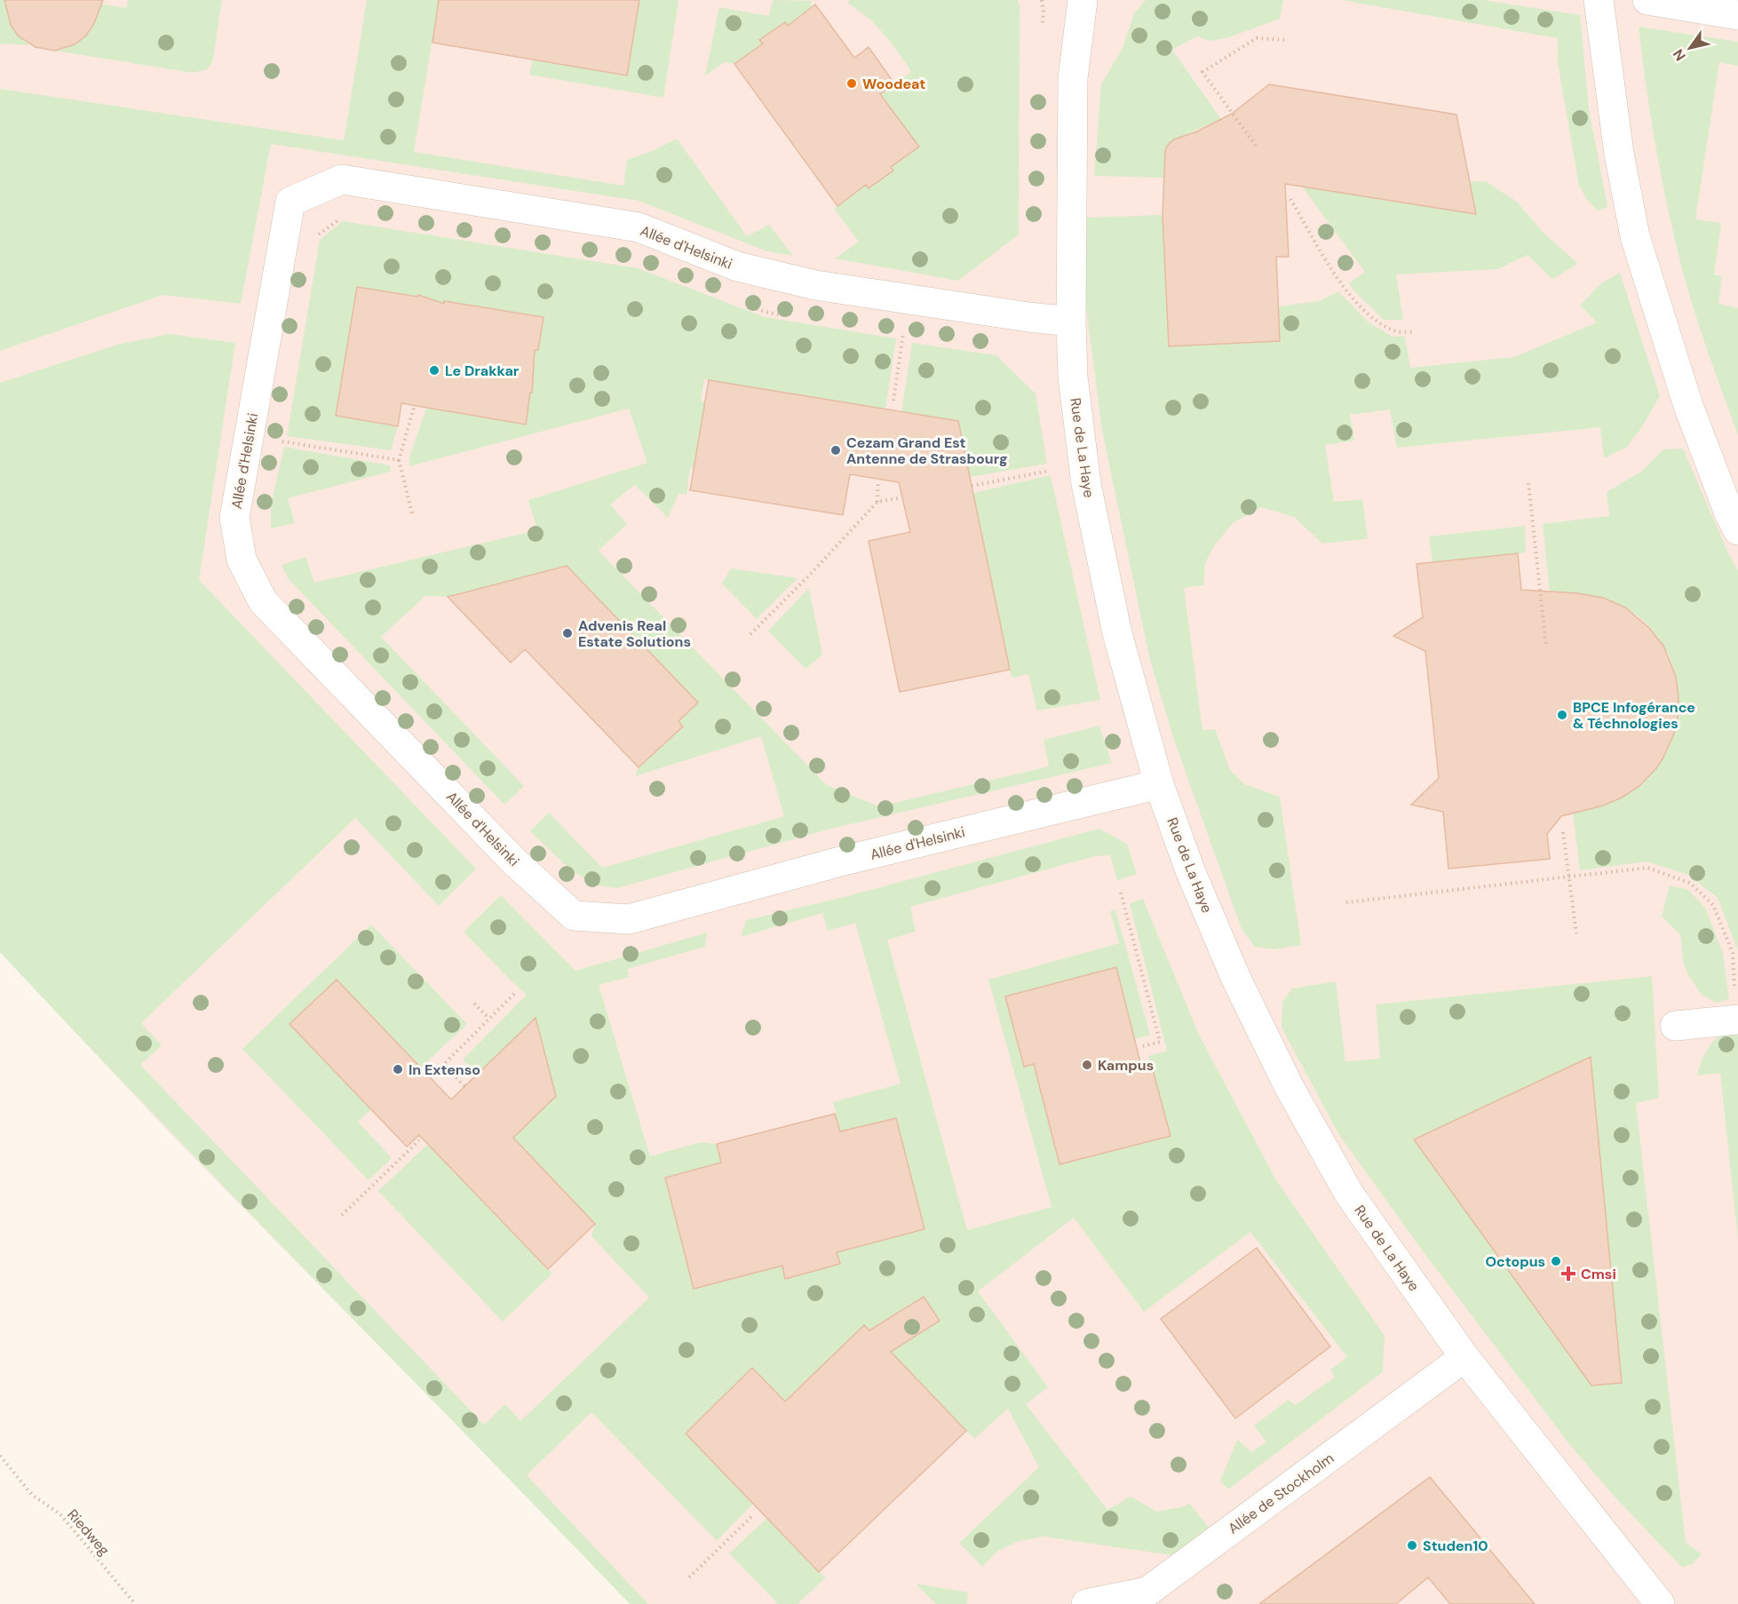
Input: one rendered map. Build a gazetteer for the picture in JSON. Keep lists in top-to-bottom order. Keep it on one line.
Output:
{"streets":{"street":["Allée d'Helsinki","Rue de La Haye","Allée de Stockholm"],"path":["Riedweg"]},"crossings":[["Allée d'Helsinki","Rue de La Haye"],["Rue de La Haye","Allée de Stockholm"]],"places":{"other":["Woodeat","Le Drakkar","Cezam Grand Est Antenne de Strasbourg","Advenis Real Estate Solutions","BPCE Infogérance & Téchnologies","Kampus","In Extenso","Octopus","Studen10"],"health":["Cmsi"]},"north":"bottom left"}
